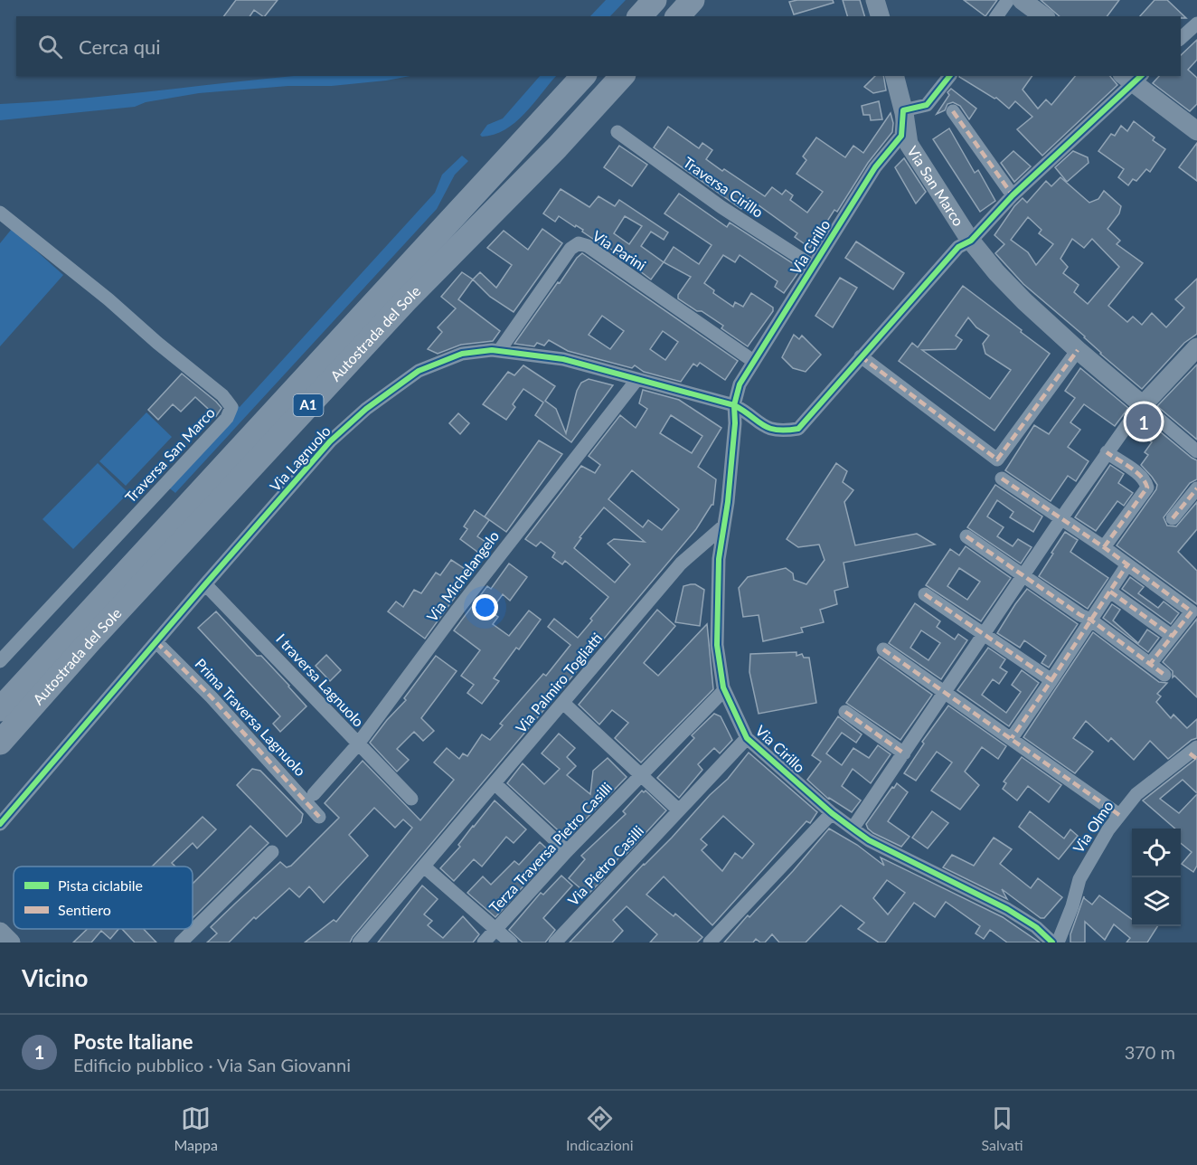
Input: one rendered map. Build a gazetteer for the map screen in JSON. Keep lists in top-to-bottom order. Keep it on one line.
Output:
{"streets":{"highway":["Autostrada del Sole","A1"],"main road":["Via San Marco"],"street":["Traversa Cirillo","Via Cirillo","Via Parini","Traversa San Marco","Via Lagnuolo","Via Michelangelo","I traversa Lagnuolo","Via Palmiro Togliatti","Prima Traversa Lagnuolo","Via Olmo","Terza Traversa Pietro Casilli","Via Pietro Casilli"]},"crossings":[["Via San Marco","Via Cirillo"],["Traversa Cirillo","Via Cirillo"],["Via Cirillo","Via Parini"],["Via Cirillo","Via Lagnuolo"],["Via Cirillo","Via Palmiro Togliatti"],["Via Cirillo","Terza Traversa Pietro Casilli"],["Via Cirillo","Via Pietro Casilli"],["Via Parini","Via Lagnuolo"],["Via Lagnuolo","Via Michelangelo"],["Via Lagnuolo","I traversa Lagnuolo"],["Via Lagnuolo","Prima Traversa Lagnuolo"],["Via Michelangelo","I traversa Lagnuolo"]],"legend":["Pista ciclabile","Sentiero"],"page":{"search":"Cerca qui","pins":"1","heading":"Vicino","list":[{"mark":"1","name":"Poste Italiane","note":"Edificio pubblico · Via San Giovanni","value":"370 m"}],"nav":["Mappa","Indicazioni","Salvati"]}}
